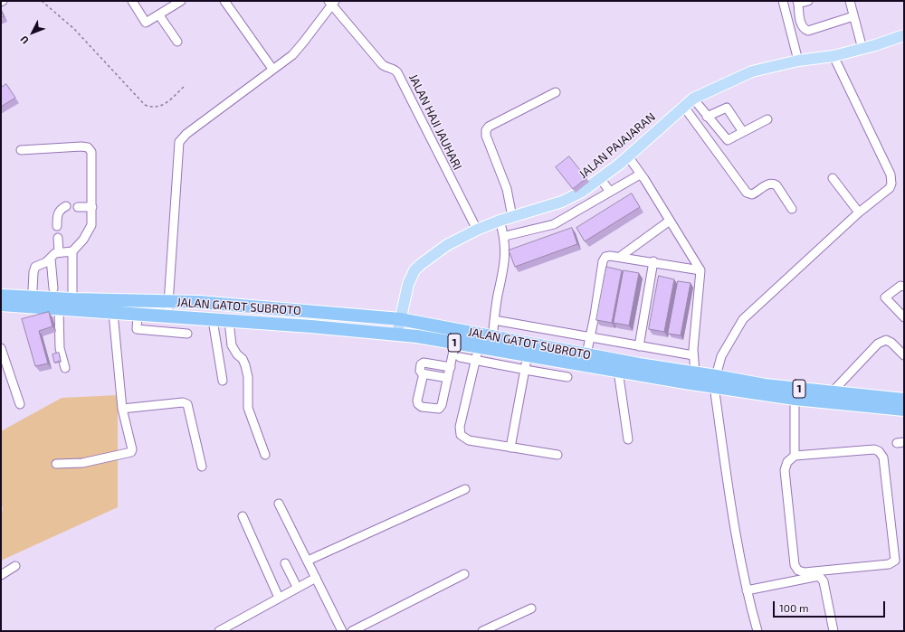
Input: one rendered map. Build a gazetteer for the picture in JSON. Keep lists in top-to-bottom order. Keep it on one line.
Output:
{"streets":{"highway":["JALAN GATOT SUBROTO","1"],"main road":["JALAN PAJAJARAN"],"street":["JALAN HAJI JAUHARI"]},"crossings":[["JALAN HAJI JAUHARI","JALAN PAJAJARAN"],["JALAN PAJAJARAN","JALAN GATOT SUBROTO"]],"scale_bar":"100 m","north":"bottom left"}
